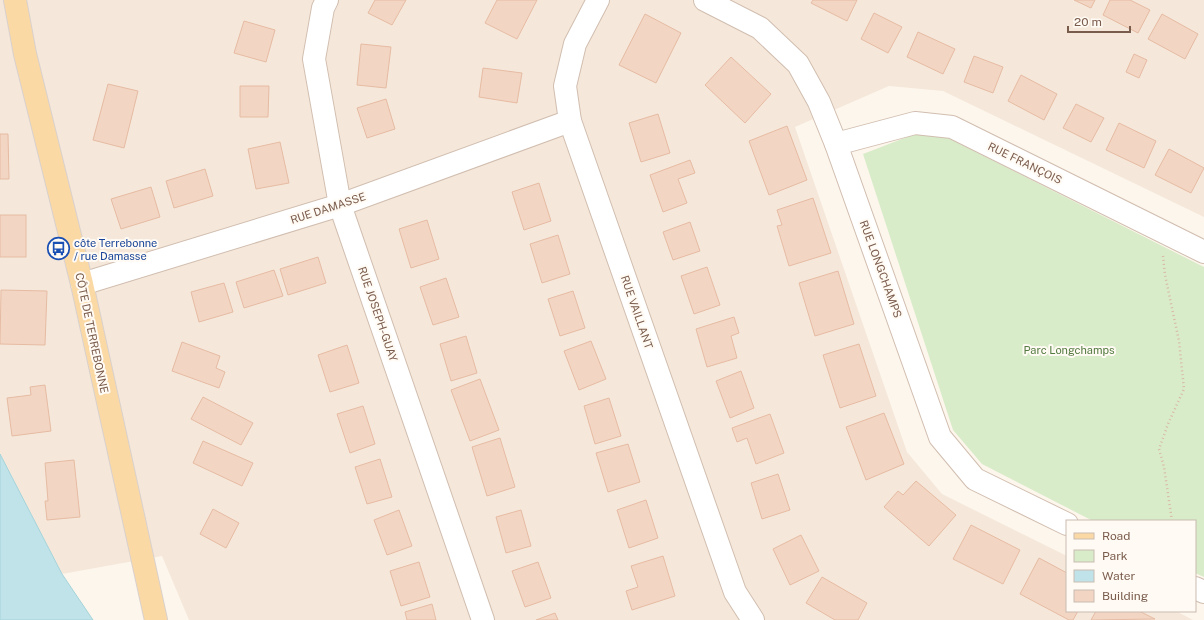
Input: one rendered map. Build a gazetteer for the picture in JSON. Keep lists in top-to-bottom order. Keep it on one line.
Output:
{"streets":{"main road":["CÔTE DE TERREBONNE"],"street":["RUE FRANÇOIS","RUE DAMASSE","RUE LONGCHAMPS","RUE VAILLANT","RUE JOSEPH-GUAY"]},"crossings":[["RUE FRANÇOIS","RUE LONGCHAMPS"],["RUE DAMASSE","RUE VAILLANT"],["RUE DAMASSE","RUE JOSEPH-GUAY"],["RUE DAMASSE","CÔTE DE TERREBONNE"]],"parks":["Parc Longchamps"],"places":{"bus stop":["côte Terrebonne / rue Damasse"]},"legend":["Road","Park","Water","Building"],"scale_bar":"20 m"}
